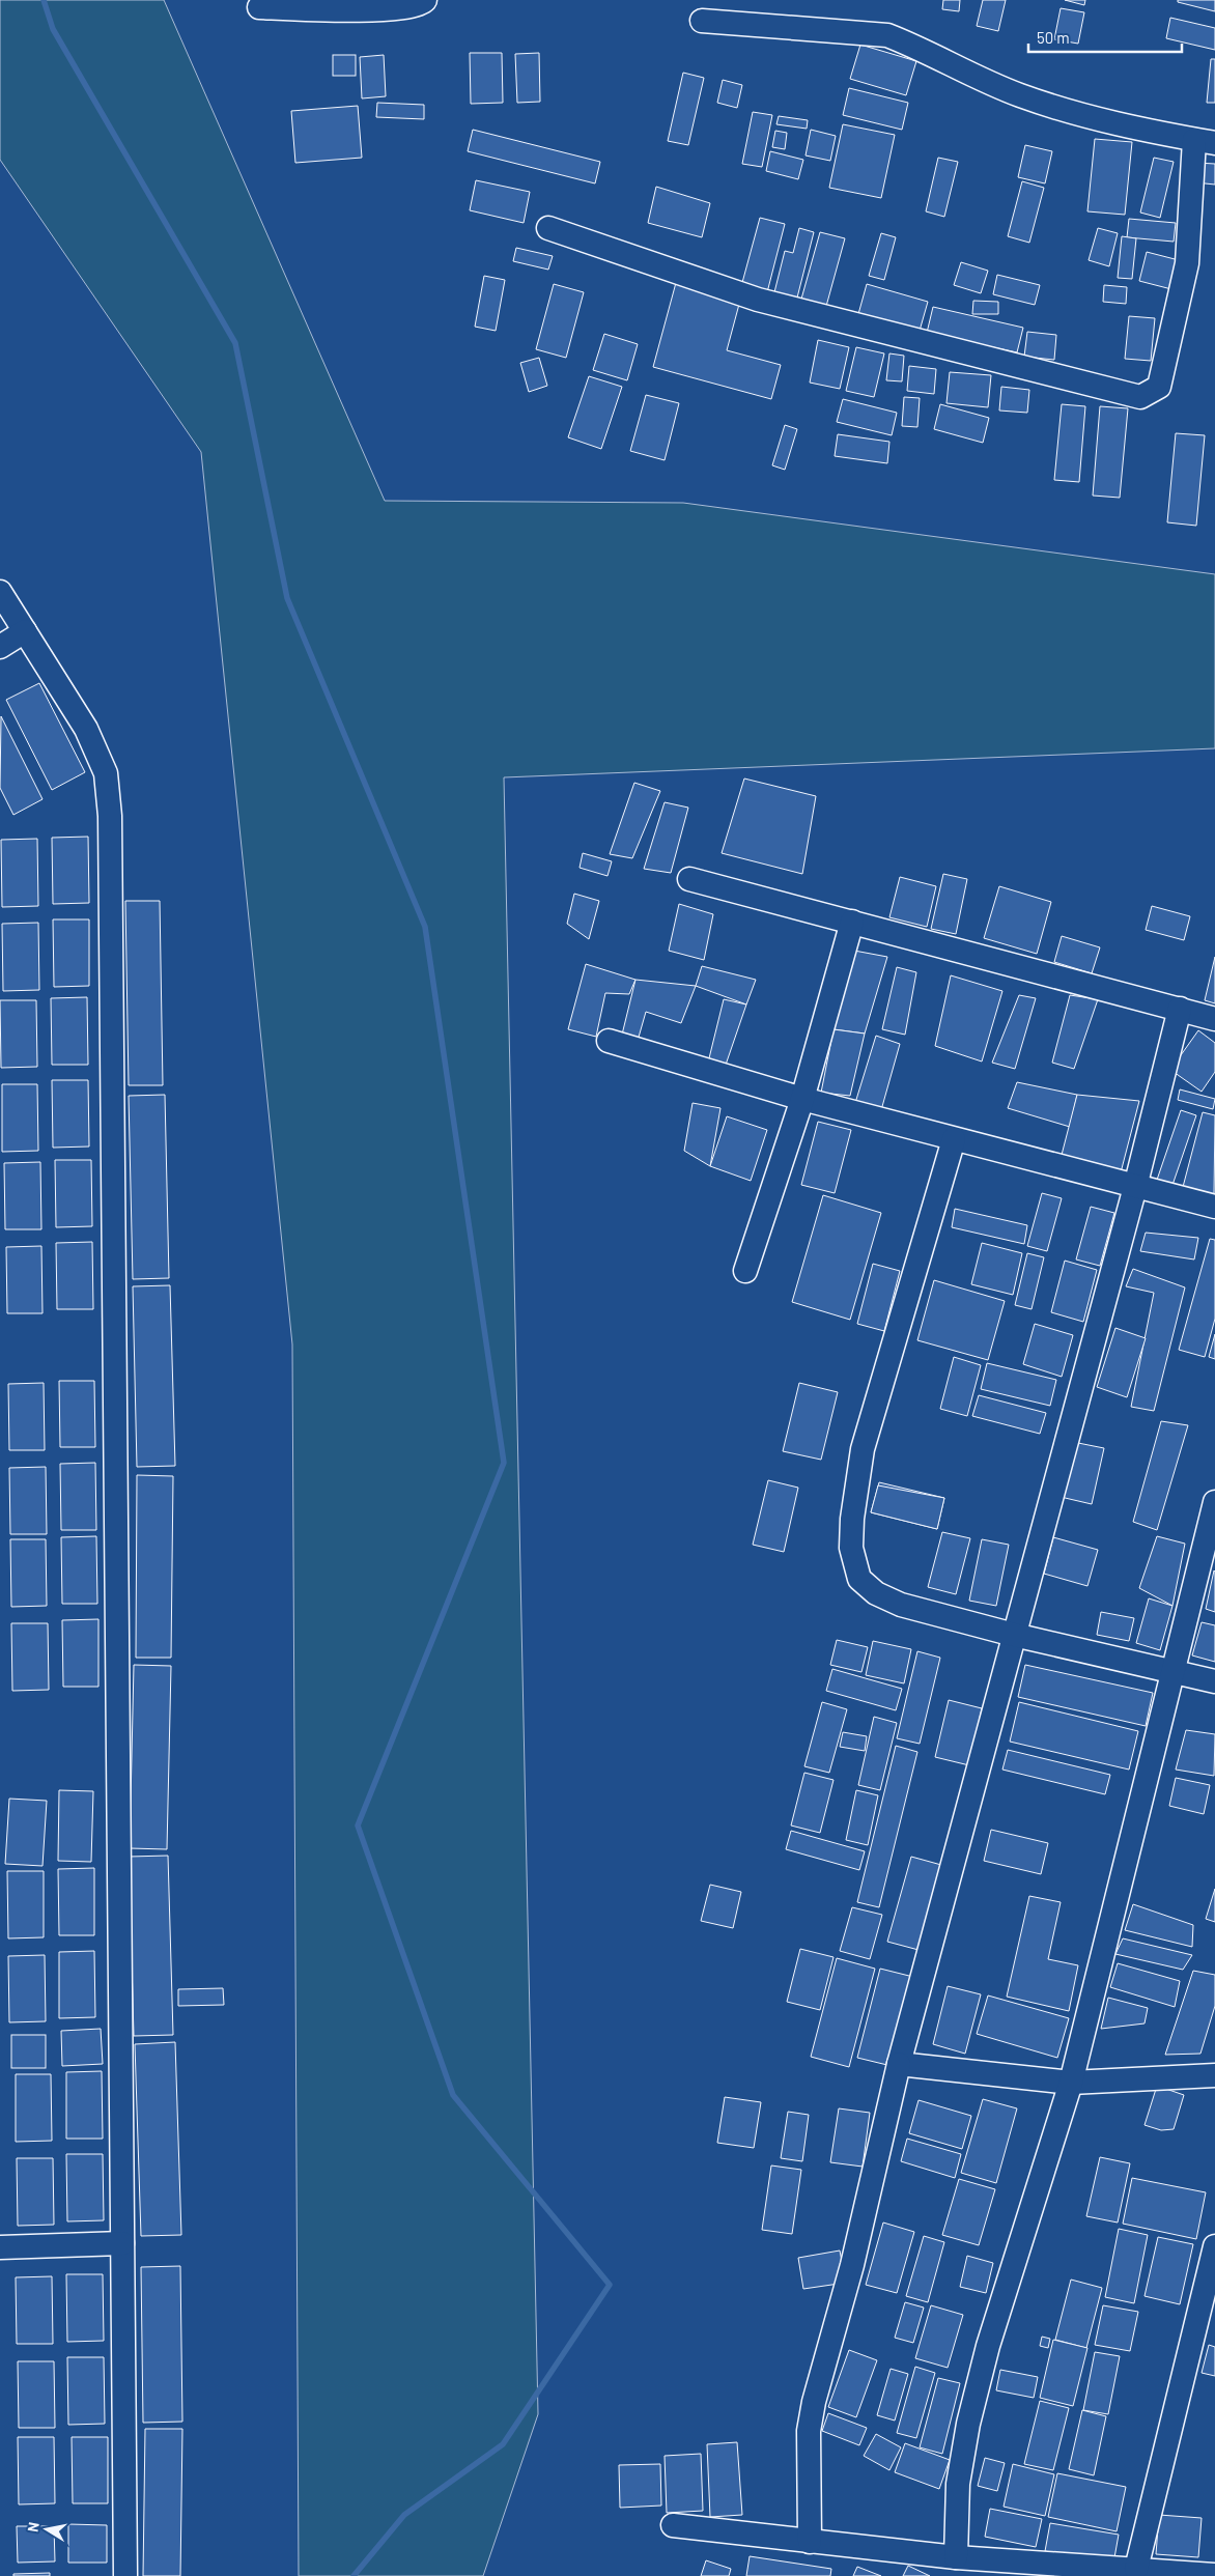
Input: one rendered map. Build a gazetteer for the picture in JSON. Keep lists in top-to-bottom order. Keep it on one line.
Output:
{"scale_bar":"50 m","north":"left"}
